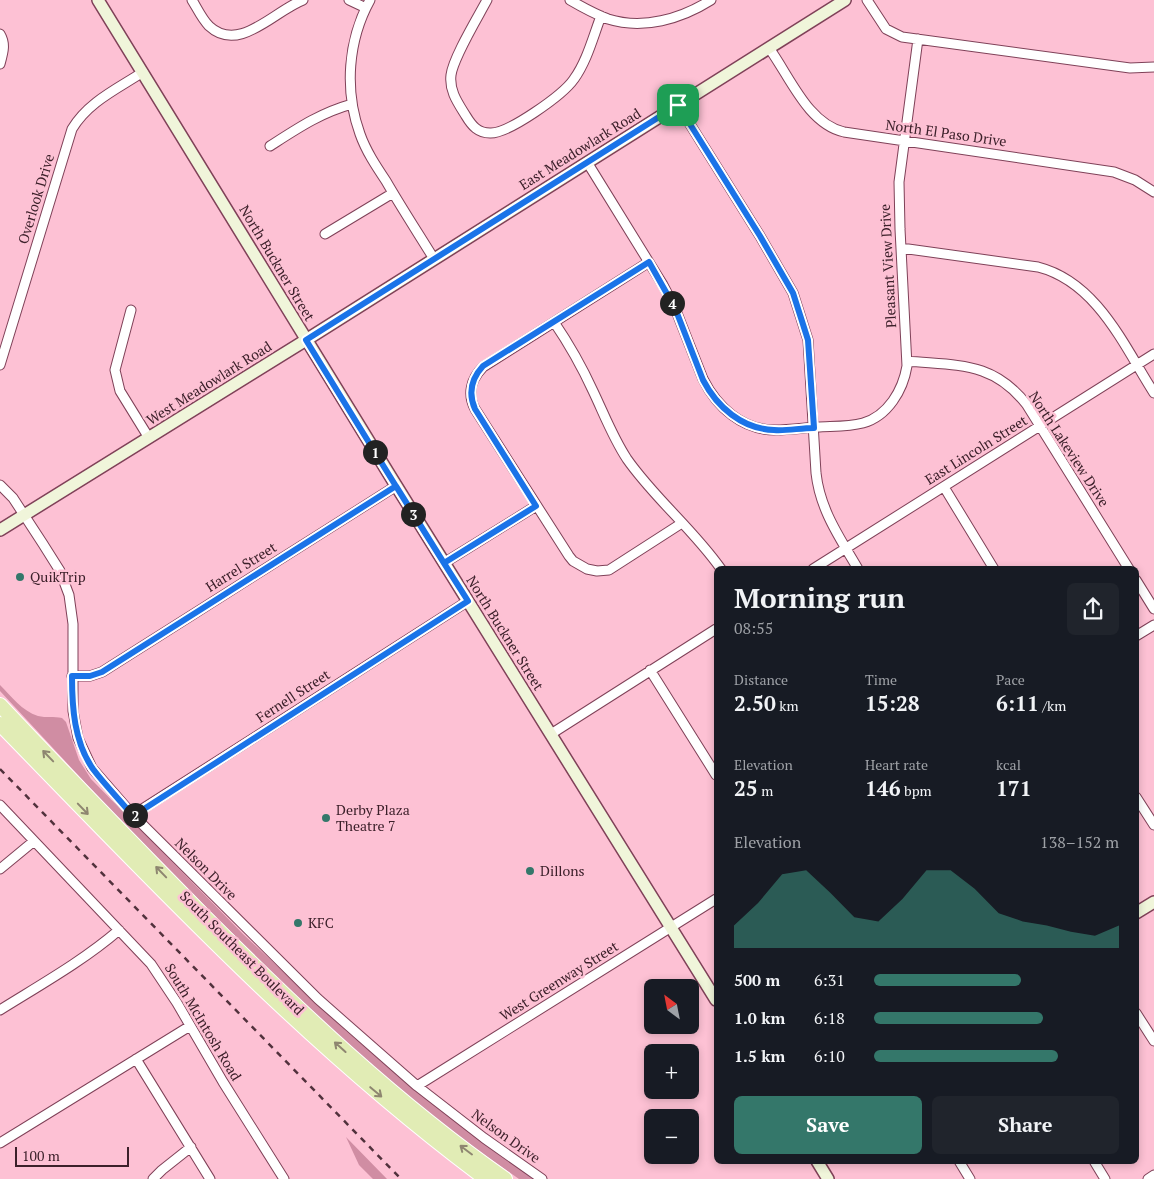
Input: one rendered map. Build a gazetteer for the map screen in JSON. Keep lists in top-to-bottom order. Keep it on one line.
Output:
{"streets":{"main road":["East Meadowlark Road","North Buckner Street","West Meadowlark Road","South Southeast Boulevard"],"street":["North El Paso Drive","Overlook Drive","Pleasant View Drive","North Lakeview Drive","East Lincoln Street","Harrel Street","Fernell Street","Nelson Drive","West Greenway Street","South McIntosh Road"]},"crossings":[["North El Paso Drive","East Meadowlark Road"],["North El Paso Drive","Pleasant View Drive"],["East Meadowlark Road","Pleasant View Drive"],["East Meadowlark Road","West Meadowlark Road"],["Overlook Drive","North Buckner Street"],["North Buckner Street","West Meadowlark Road"],["North Buckner Street","Harrel Street"],["North Buckner Street","Fernell Street"],["North Buckner Street","West Greenway Street"],["Pleasant View Drive","North Lakeview Drive"],["West Meadowlark Road","Nelson Drive"],["North Lakeview Drive","East Lincoln Street"],["Harrel Street","Nelson Drive"],["Fernell Street","Nelson Drive"],["Nelson Drive","West Greenway Street"]],"places":["QuikTrip","Derby Plaza Theatre 7","Dillons","KFC"],"scale_bar":"100 m","north":"top left","page":{"pins":["4","1","3","2"],"heading":["Morning run","08:55"],"stats":[["Distance","2.50 km"],["Time","15:28"],["Pace","6:11 /km"],["Elevation","25 m"],["Heart rate","146 bpm"],["kcal","171"]],"chart":["Elevation","138–152 m"],"list":[{"name":"500 m","note":"6:31"},{"name":"1.0 km","note":"6:18"},{"name":"1.5 km","note":"6:10"}],"map_buttons":["+","−"],"buttons":["Save","Share"],"scale":"100 m"}}
